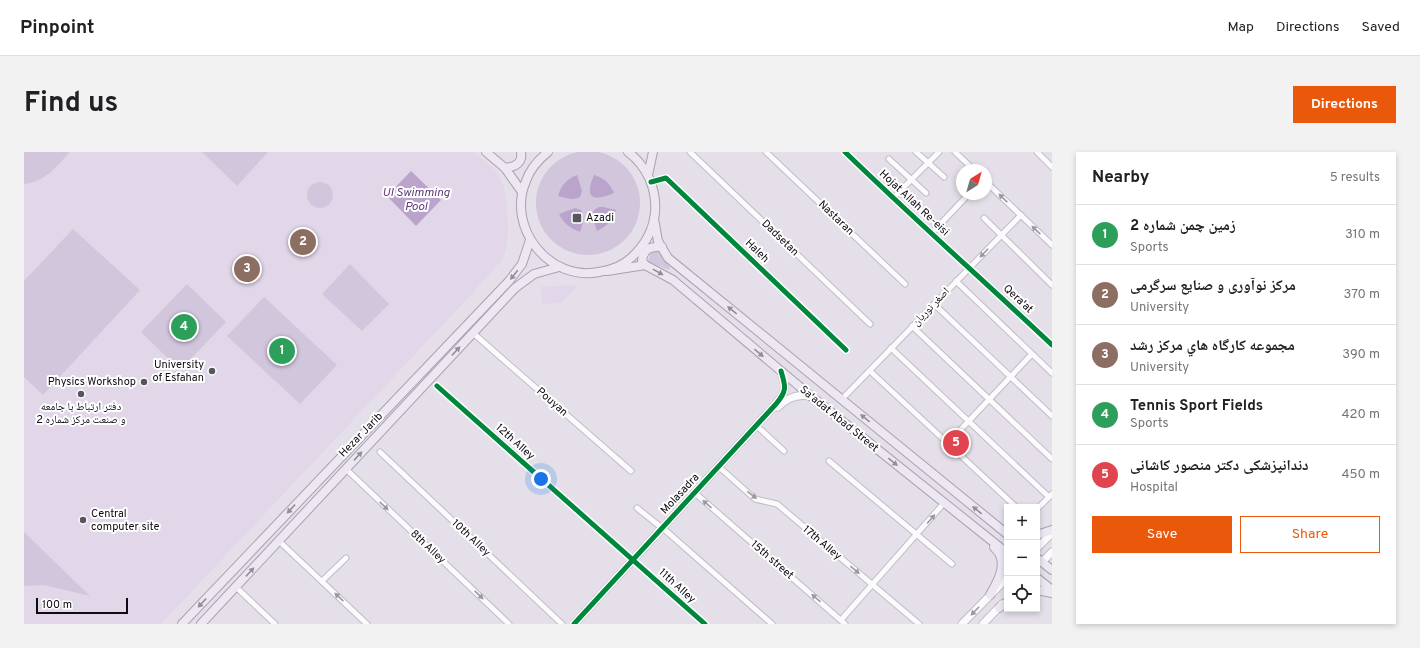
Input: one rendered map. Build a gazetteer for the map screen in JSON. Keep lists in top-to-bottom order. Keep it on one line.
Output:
{"streets":{"main road":["Sa'adat Abad Street","Hezar Jarib"],"street":["Hojat Allah Re-eisi","Nastaran","Dadsetan","Haleh","Qera'at","اصغر نوریان","Pouyan","12th Alley","Molasadra","10th Alley","17th Alley","8th Alley","15th street","11th Alley"]},"crossings":[["Hojat Allah Re-eisi","Qera'at"],["Hojat Allah Re-eisi","اصغر نوریان"],["Qera'at","اصغر نوریان"],["اصغر نوریان","Sa'adat Abad Street"],["Pouyan","Hezar Jarib"],["Sa'adat Abad Street","Molasadra"],["Hezar Jarib","8th Alley"],["12th Alley","Molasadra"],["12th Alley","11th Alley"],["Molasadra","17th Alley"],["Molasadra","15th street"],["Molasadra","11th Alley"]],"one_way":["17th Alley","8th Alley","15th street"],"water":["UI Swimming Pool"],"places":{"transit":["Azadi"],"other":["University of Esfahan","Physics Workshop","دفتر ارتباط با جامعه و صنعت مرکز شماره 2","Central computer site"]},"scale_bar":"100 m","north":"top right","page":{"header":"Pinpoint","nav":["Map","Directions","Saved"],"title":"Find us","buttons":["Directions",["Save","Share"]],"heading":["Nearby","5 results"],"list":[{"mark":"1","name":"زمین چمن شماره 2","note":"Sports","value":"310 m"},{"mark":"2","name":"مرکز نوآوری و صنایع سرگرمی","note":"University","value":"370 m"},{"mark":"3","name":"مجموعه کارگاه هاي مرکز رشد","note":"University","value":"390 m"},{"mark":"4","name":"Tennis Sport Fields","note":"Sports","value":"420 m"},{"mark":"5","name":"دندانپزشکی دکتر منصور کاشانی","note":"Hospital","value":"450 m"}],"pins":["2","3","4","1","5"],"map_buttons":["+","−"],"scale":"100 m"}}
